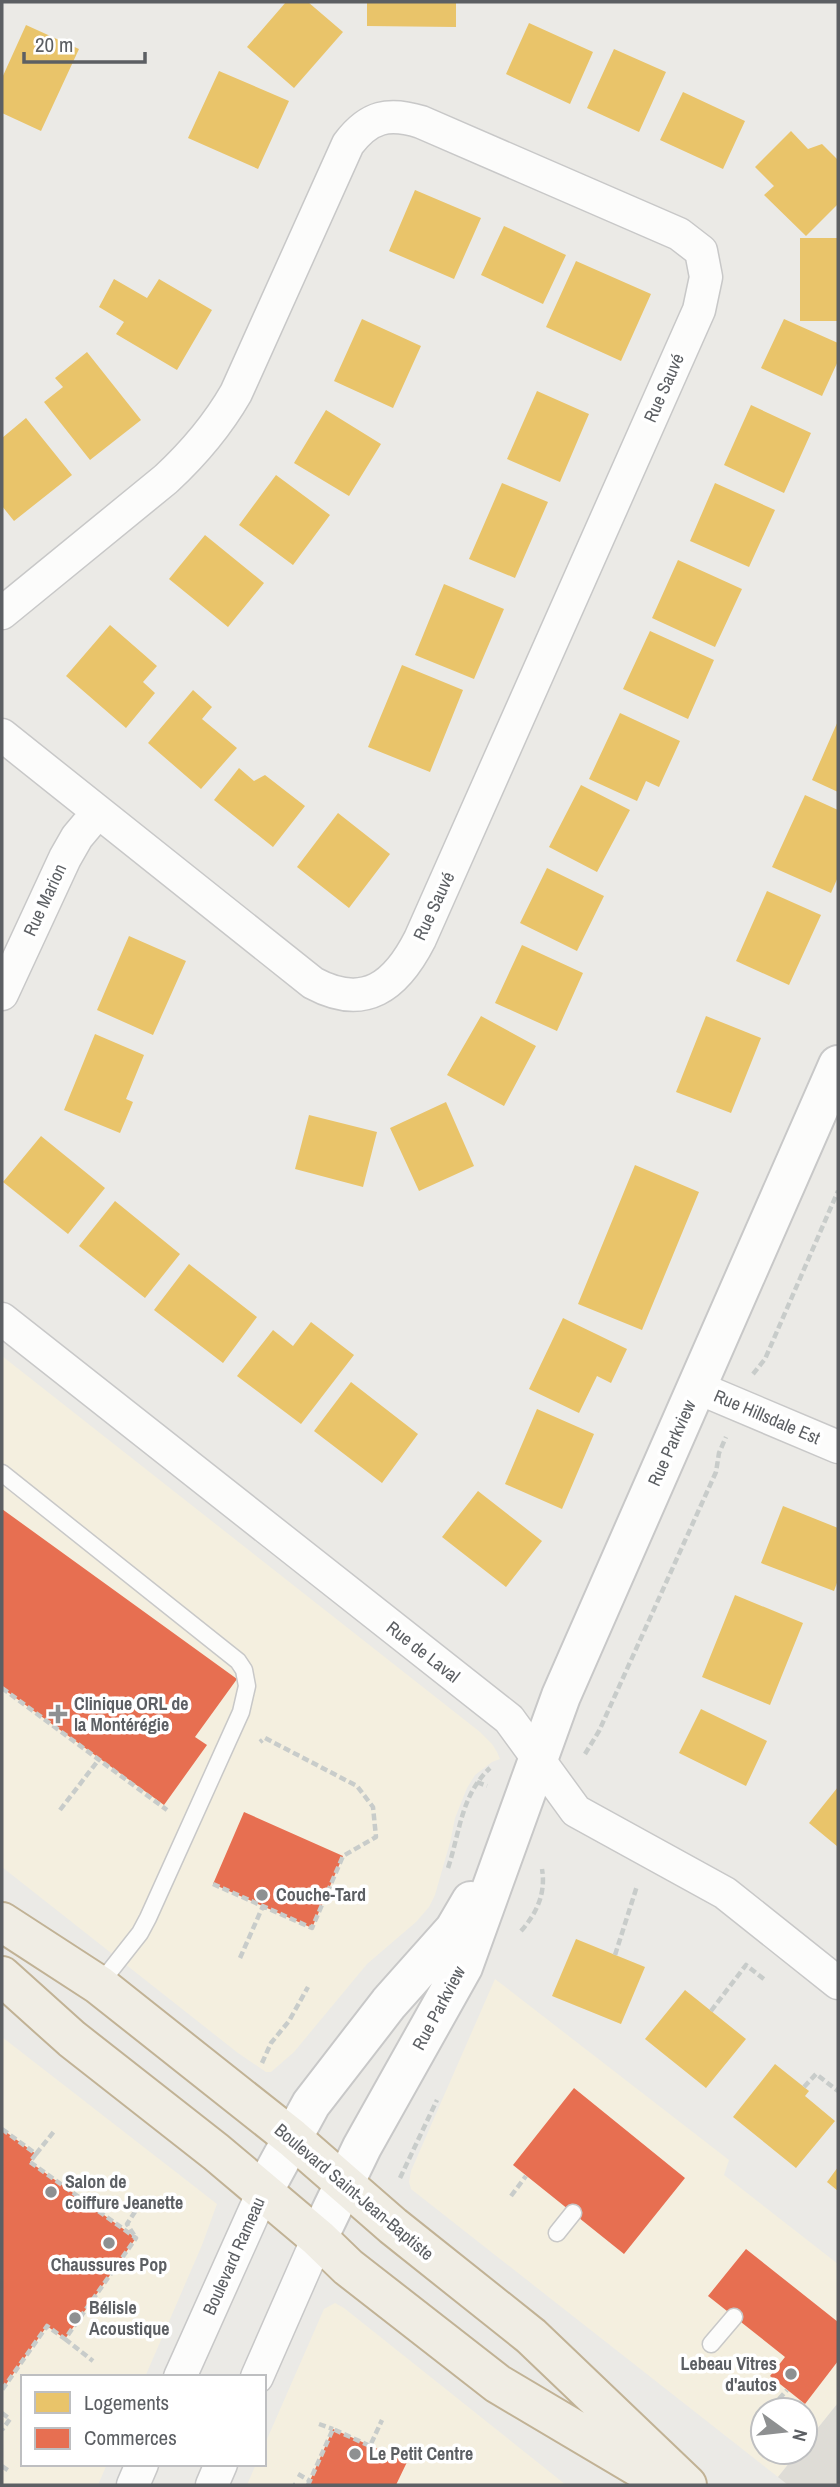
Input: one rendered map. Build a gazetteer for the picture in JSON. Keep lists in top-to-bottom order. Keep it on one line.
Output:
{"streets":{"highway":["Boulevard Saint-Jean-Baptiste"],"street":["Rue Sauvé","Rue Marion","Rue Hillsdale Est","Rue Parkview","Rue de Laval","Boulevard Rameau"]},"crossings":[["Rue Sauvé","Rue Marion"],["Rue Hillsdale Est","Rue Parkview"],["Rue Parkview","Rue de Laval"],["Rue Parkview","Boulevard Saint-Jean-Baptiste"],["Rue Parkview","Boulevard Rameau"],["Boulevard Saint-Jean-Baptiste","Boulevard Rameau"]],"places":{"health":["Clinique ORL de la Montérégie"],"other":["Couche-Tard","Salon de coiffure Jeanette","Chaussures Pop","Bélisle Acoustique","Lebeau Vitres d'autos","Le Petit Centre"]},"legend":["Logements","Commerces"],"scale_bar":"20 m","north":"right"}
